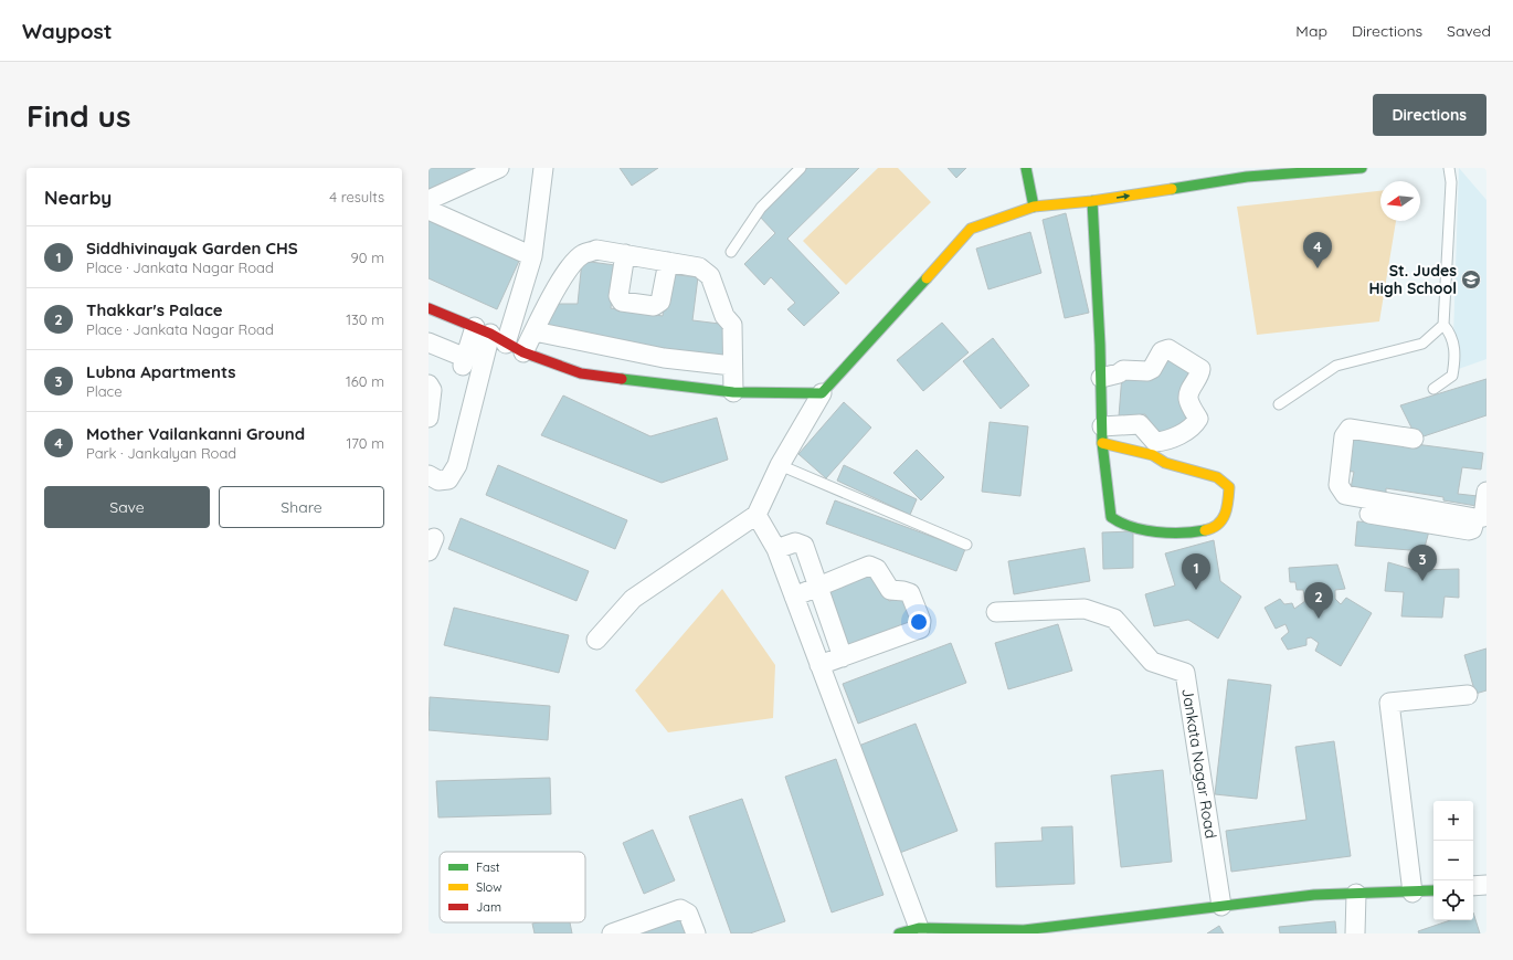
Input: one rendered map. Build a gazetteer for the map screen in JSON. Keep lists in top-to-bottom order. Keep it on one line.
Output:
{"streets":{"street":["Jankata Nagar Road"]},"places":{"school or university":["St. Judes High School"]},"legend":["Fast","Slow","Jam"],"north":"left","page":{"header":"Waypost","nav":["Map","Directions","Saved"],"buttons":["Directions",["Save","Share"]],"title":"Find us","heading":["Nearby","4 results"],"list":[{"mark":"1","name":"Siddhivinayak Garden CHS","note":"Place · Jankata Nagar Road","value":"90 m"},{"mark":"2","name":"Thakkar's Palace","note":"Place · Jankata Nagar Road","value":"130 m"},{"mark":"3","name":"Lubna Apartments","note":"Place","value":"160 m"},{"mark":"4","name":"Mother Vailankanni Ground","note":"Park · Jankalyan Road","value":"170 m"}],"pins":["4","3","1","2"],"map_buttons":["+","−"]}}
